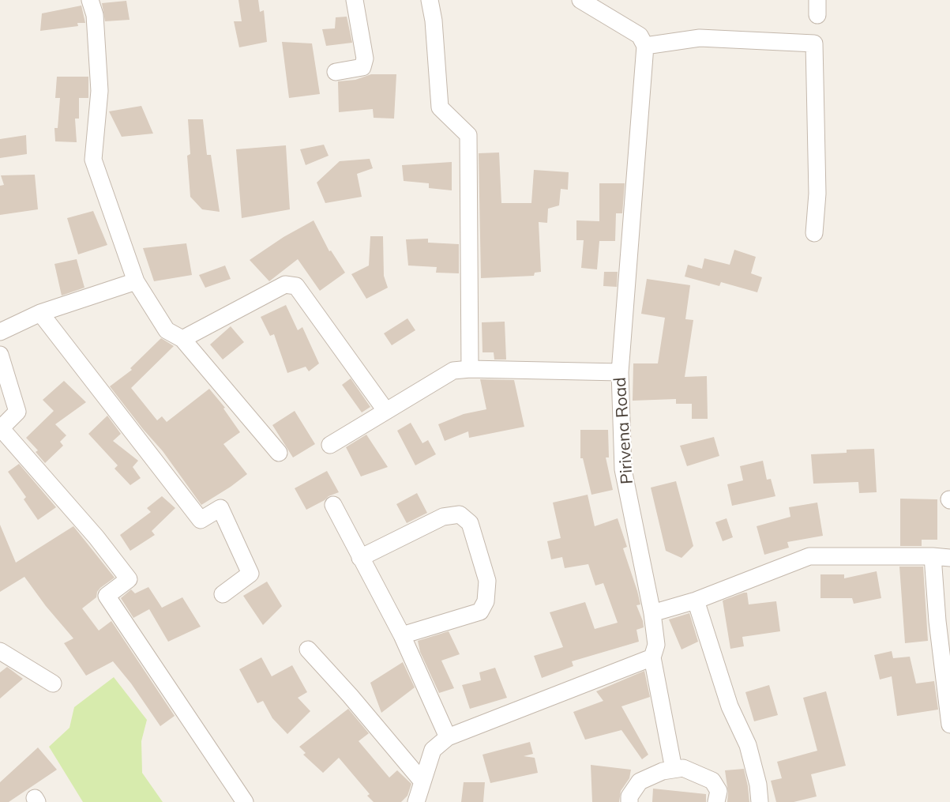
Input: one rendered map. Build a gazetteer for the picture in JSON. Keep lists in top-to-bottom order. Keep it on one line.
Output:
{"streets":{"street":["Pirivena Road"]}}
